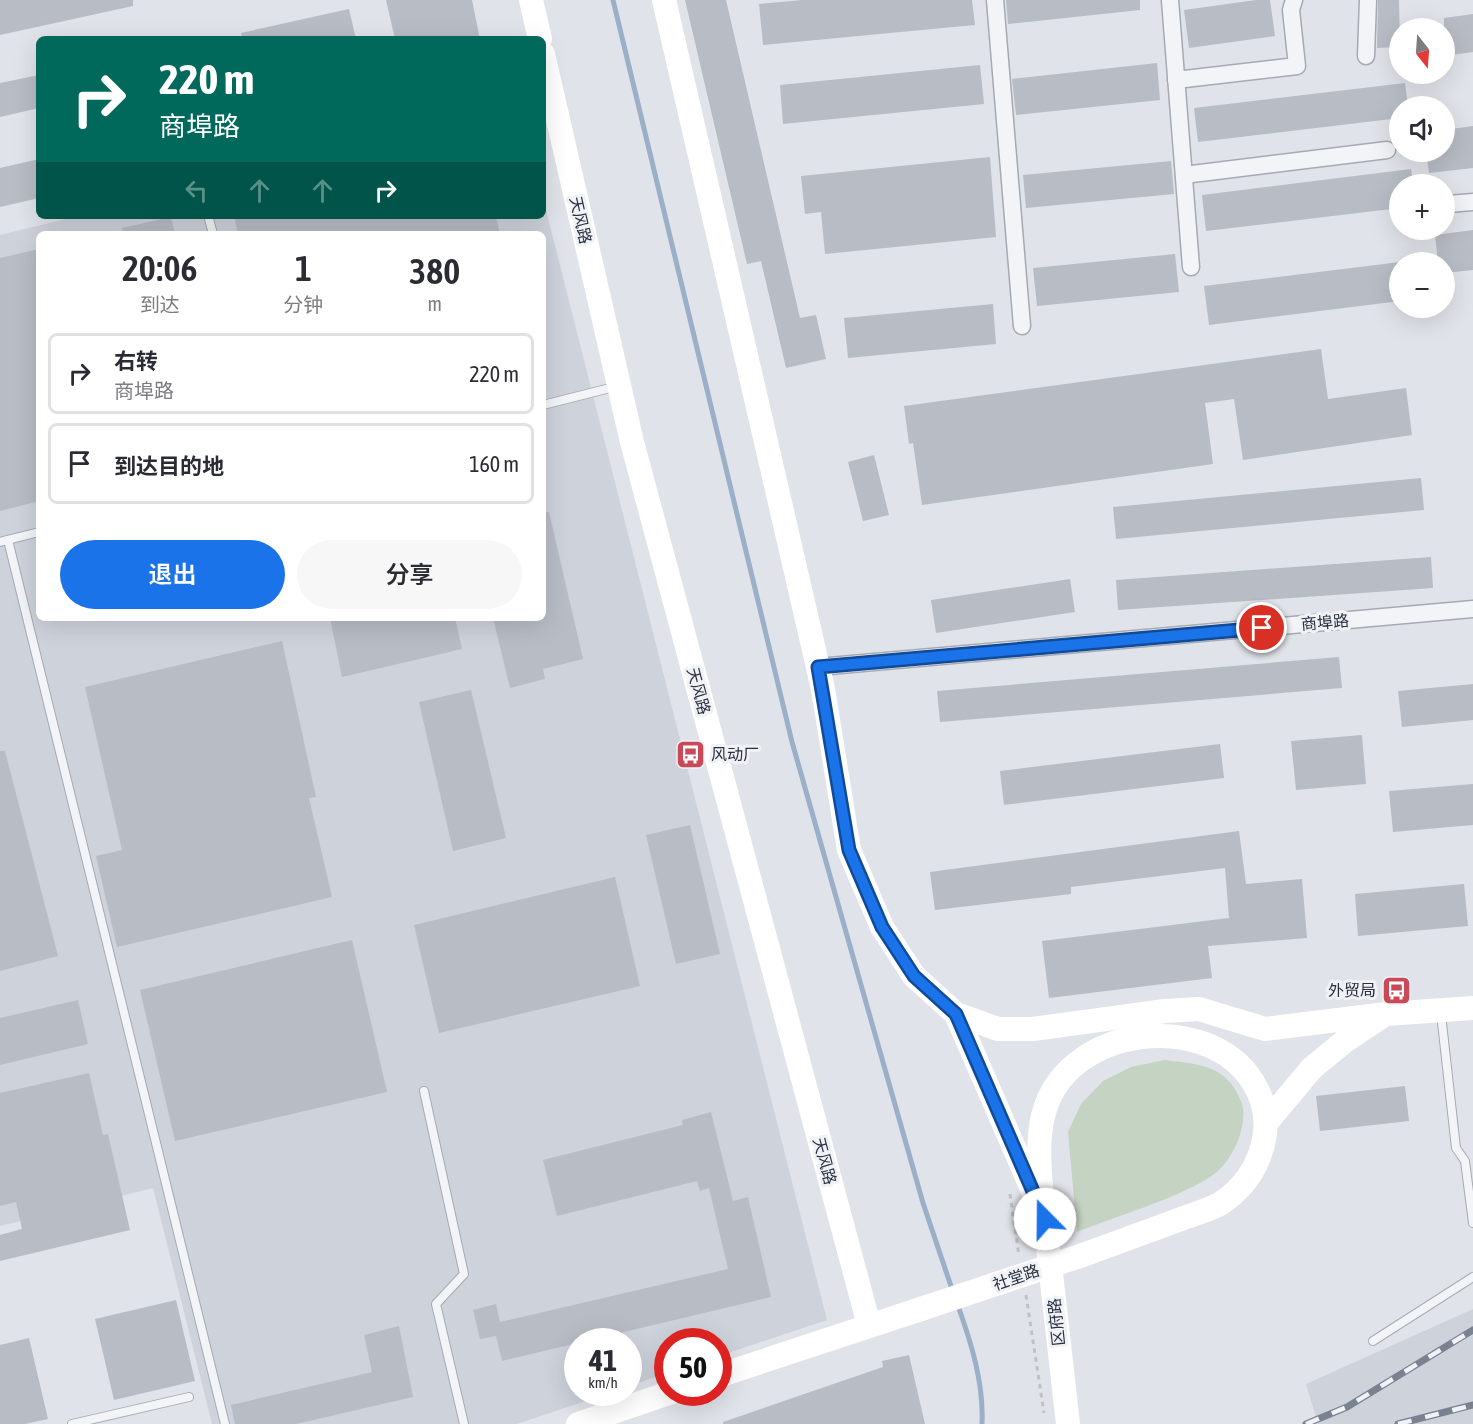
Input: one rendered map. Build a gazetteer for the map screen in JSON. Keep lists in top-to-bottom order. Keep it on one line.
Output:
{"streets":{"main road":["天风路","社堂路","区府路"],"street":["商埠路"]},"crossings":[["天风路","社堂路"]],"places":{"bus stop":["风动厂","外贸局"]},"north":"bottom","page":{"map_buttons":["+","−"],"turn":["220 m","商埠路"],"eta":["20:06","到达","1","分钟","380","m"],"list":[{"name":"右转","note":"商埠路","value":"220 m"},{"name":"到达目的地","value":"160 m"}],"buttons":["退出","分享"],"speed":"41 km/h","limit":"50"}}
